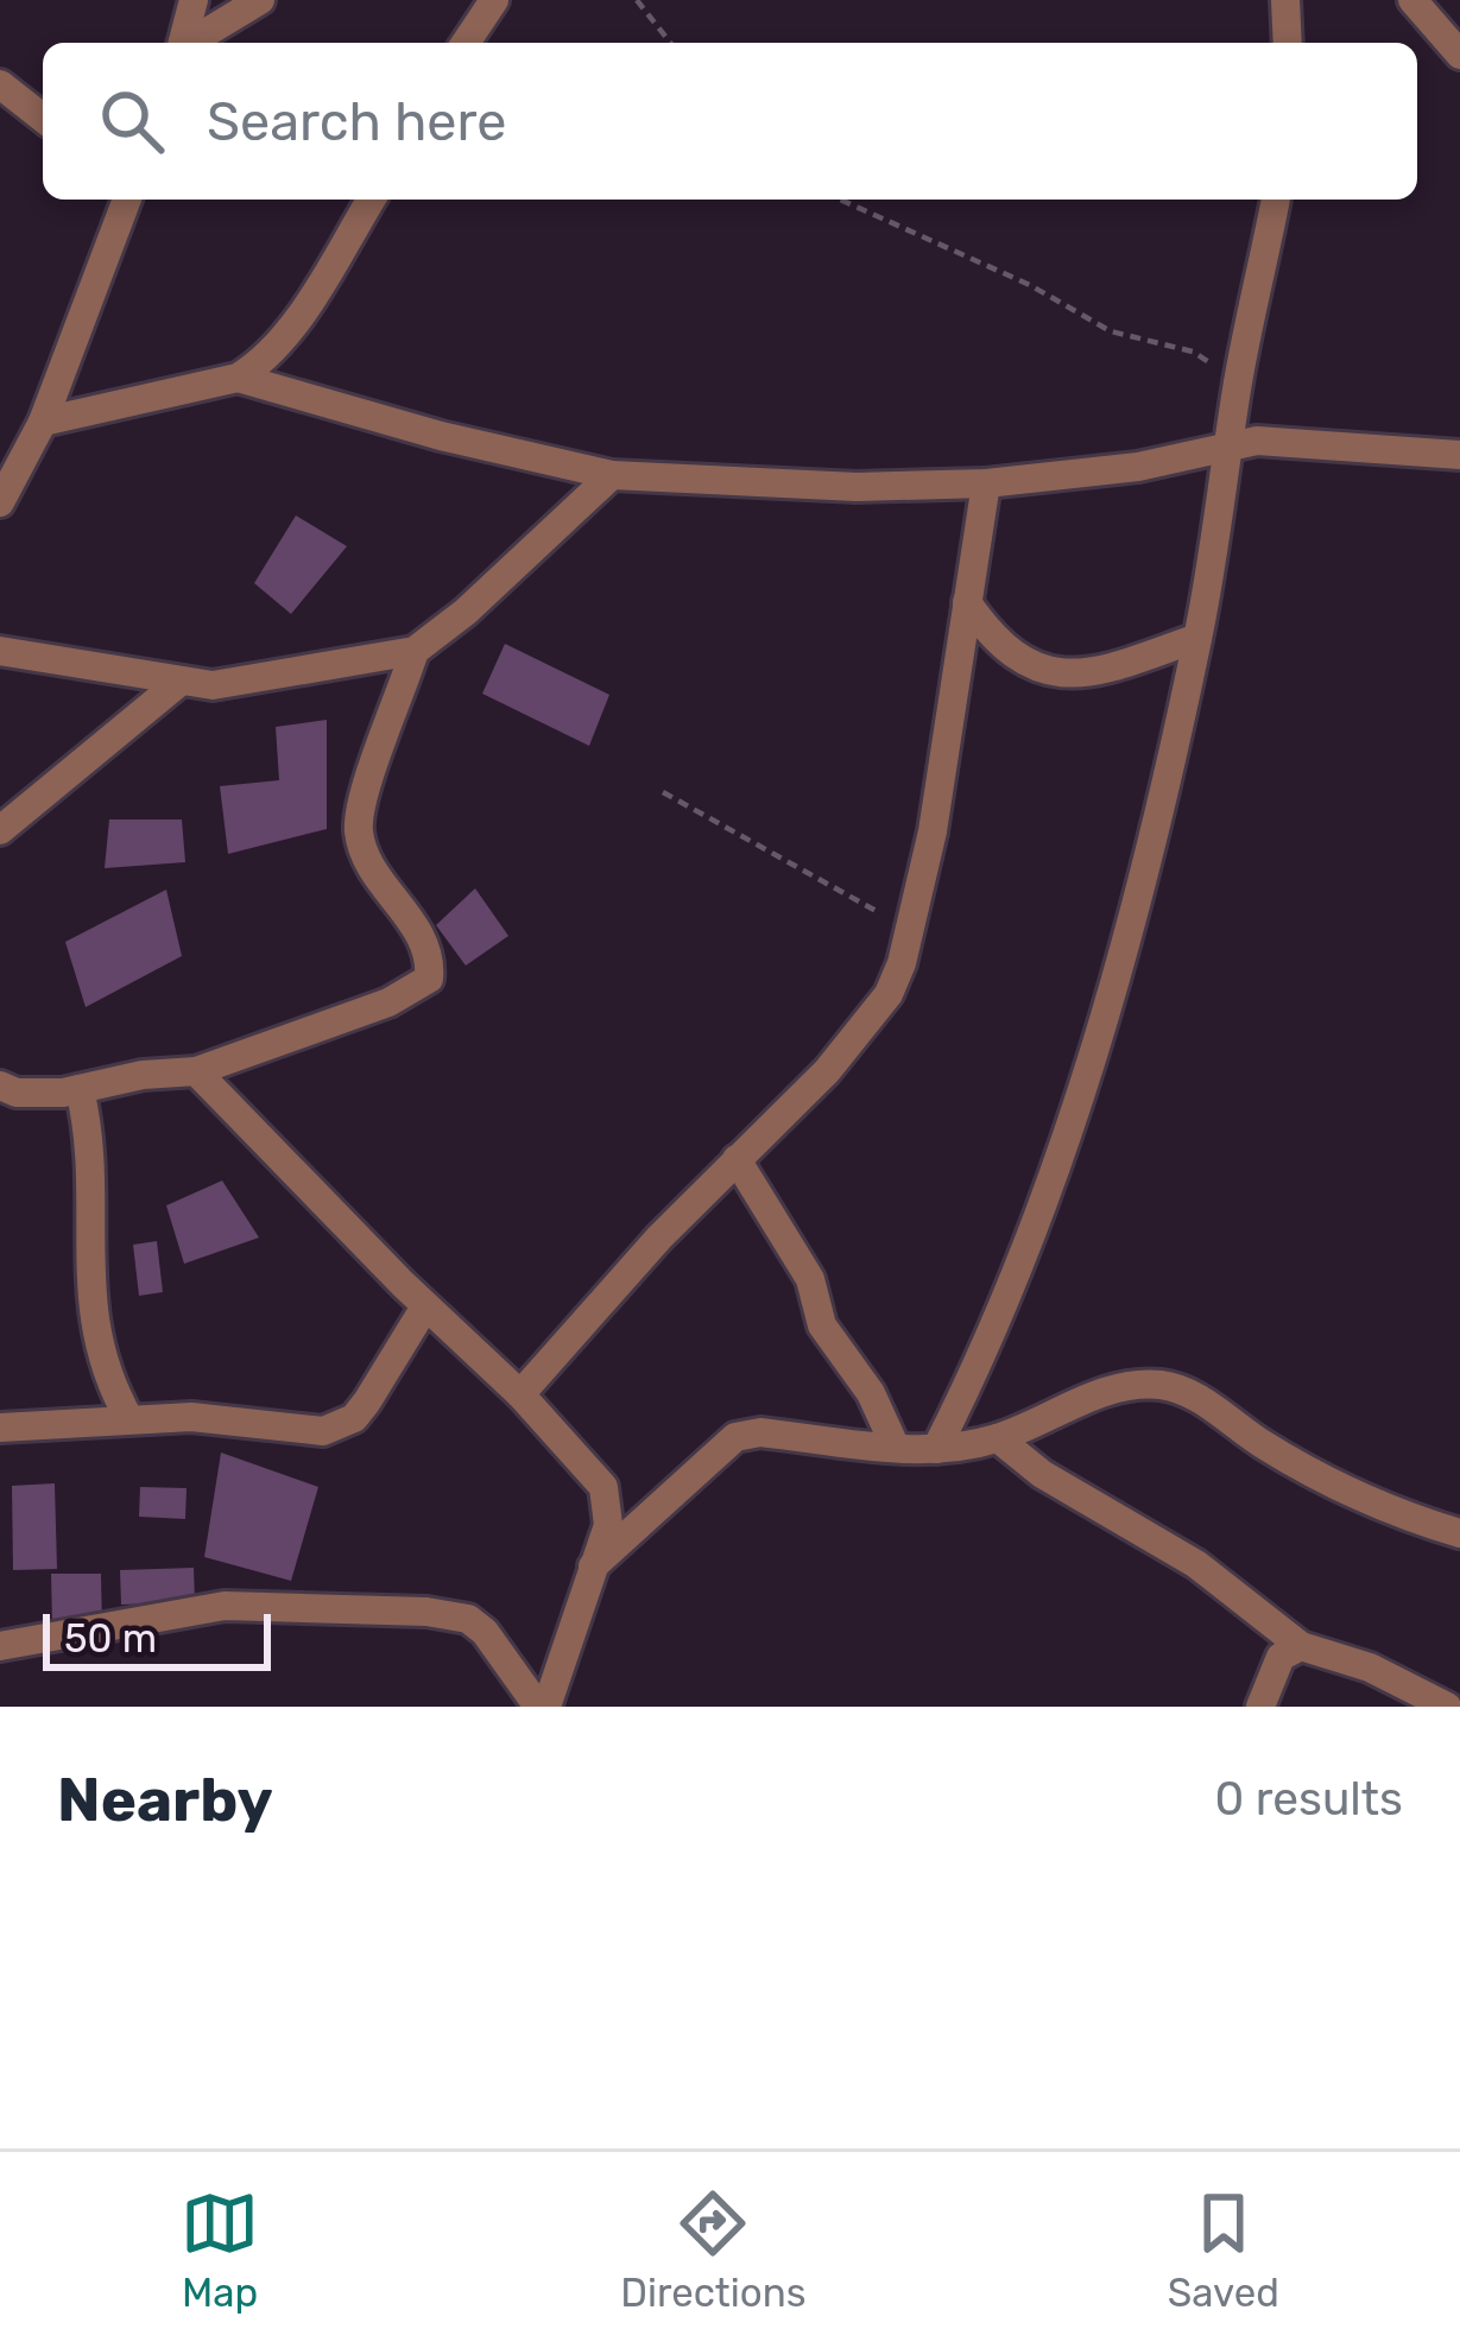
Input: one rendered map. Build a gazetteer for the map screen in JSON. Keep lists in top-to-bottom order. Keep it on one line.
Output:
{"scale_bar":"50 m","page":{"search":"Search here","scale":"50 m","heading":["Nearby","0 results"],"nav":["Map","Directions","Saved"]}}
